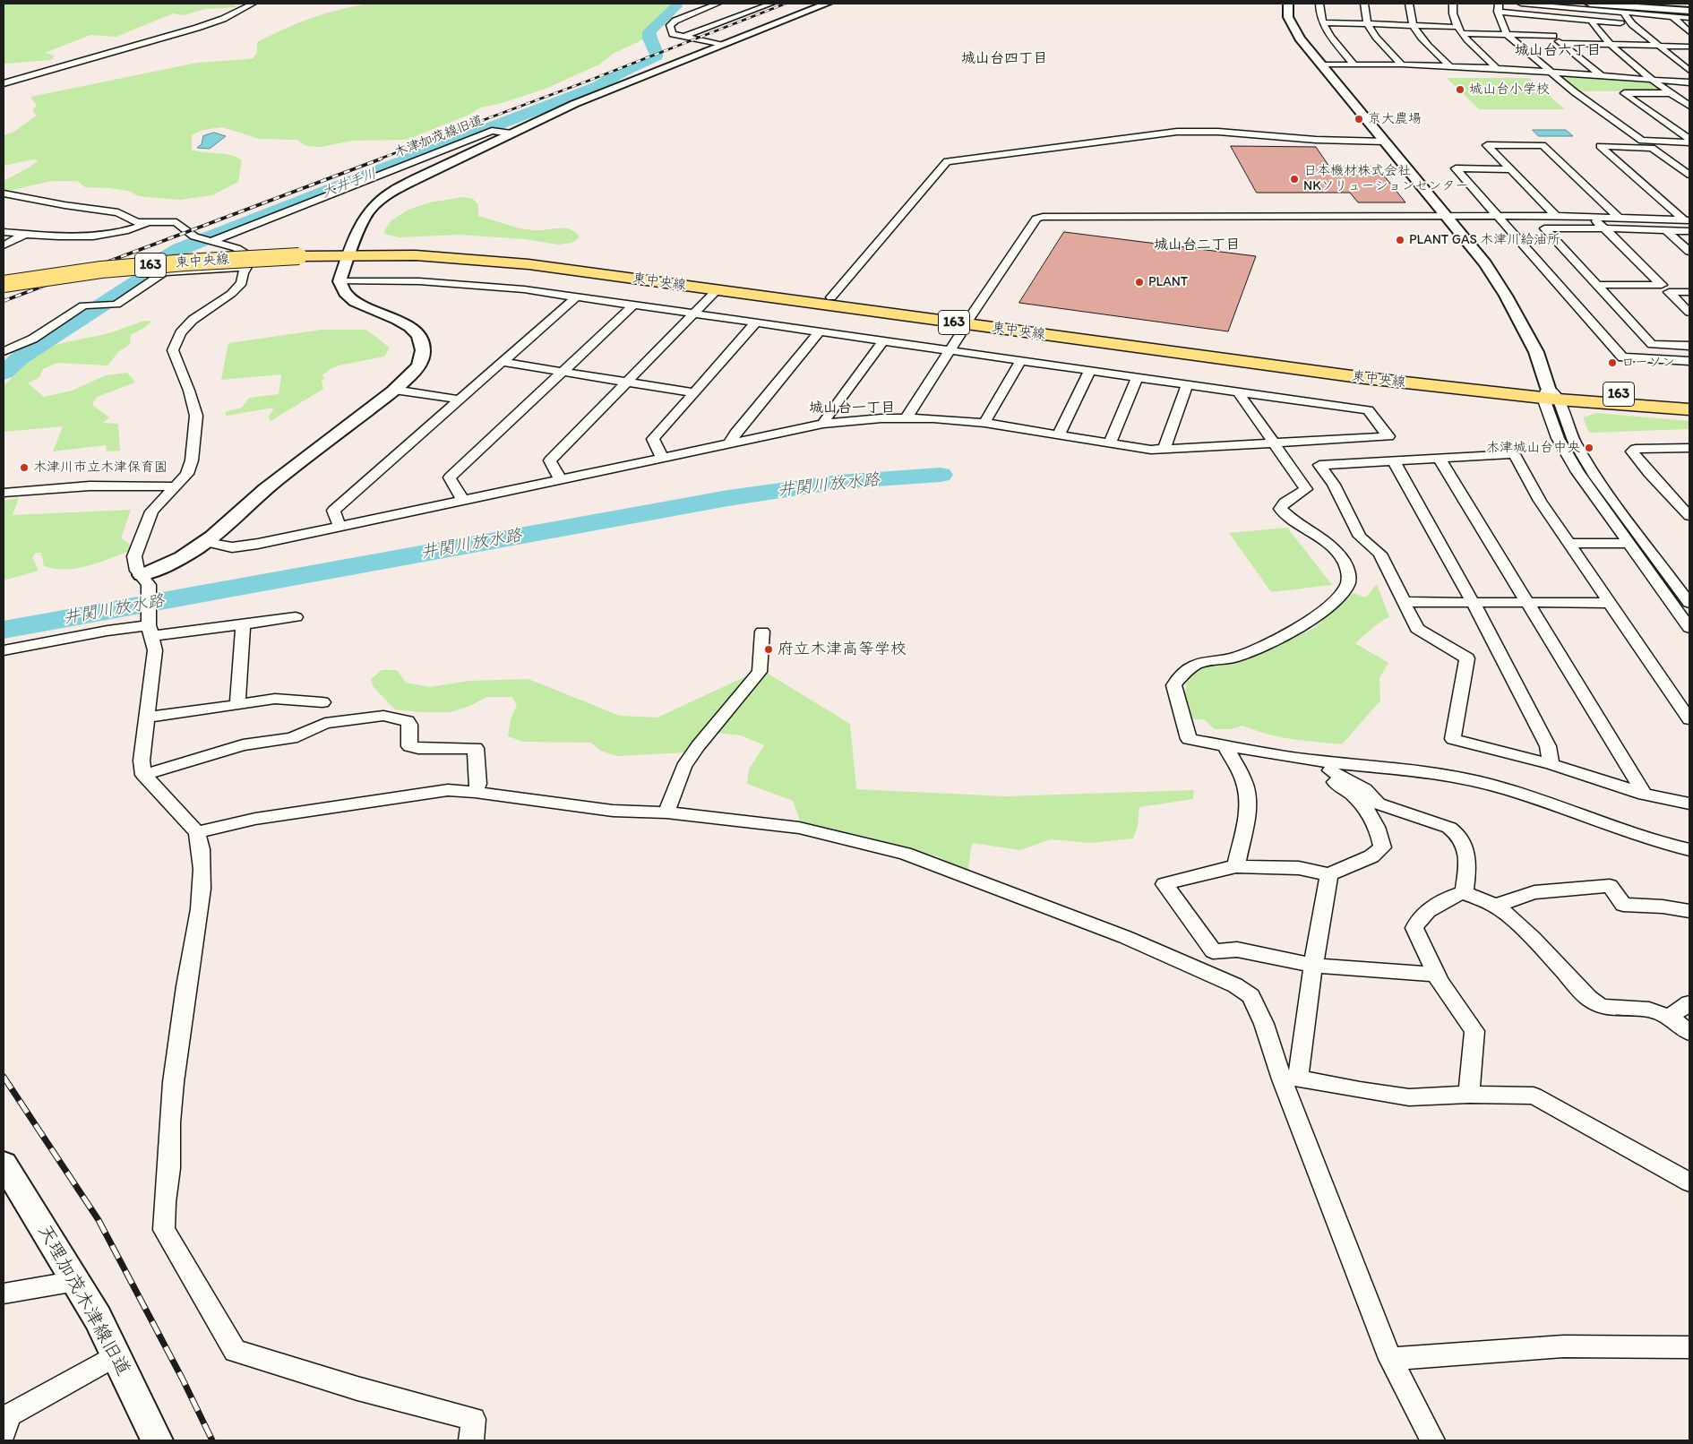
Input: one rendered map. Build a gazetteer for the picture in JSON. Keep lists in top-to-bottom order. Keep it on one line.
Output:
{"streets":{"highway":["東中央線","163"],"street":["木津加茂線旧道","天理加茂木津線旧道"]},"districts":["城山台六丁目","城山台四丁目","城山台二丁目","城山台一丁目"],"water":["大井手川","井関川放水路"],"places":["城山台小学校","京大農場","日本機材株式会社 NKソリューションセンター","PLANT GAS 木津川給油所","PLANT","ローソン","木津城山台中央","木津川市立木津保育園","府立木津高等学校"]}
